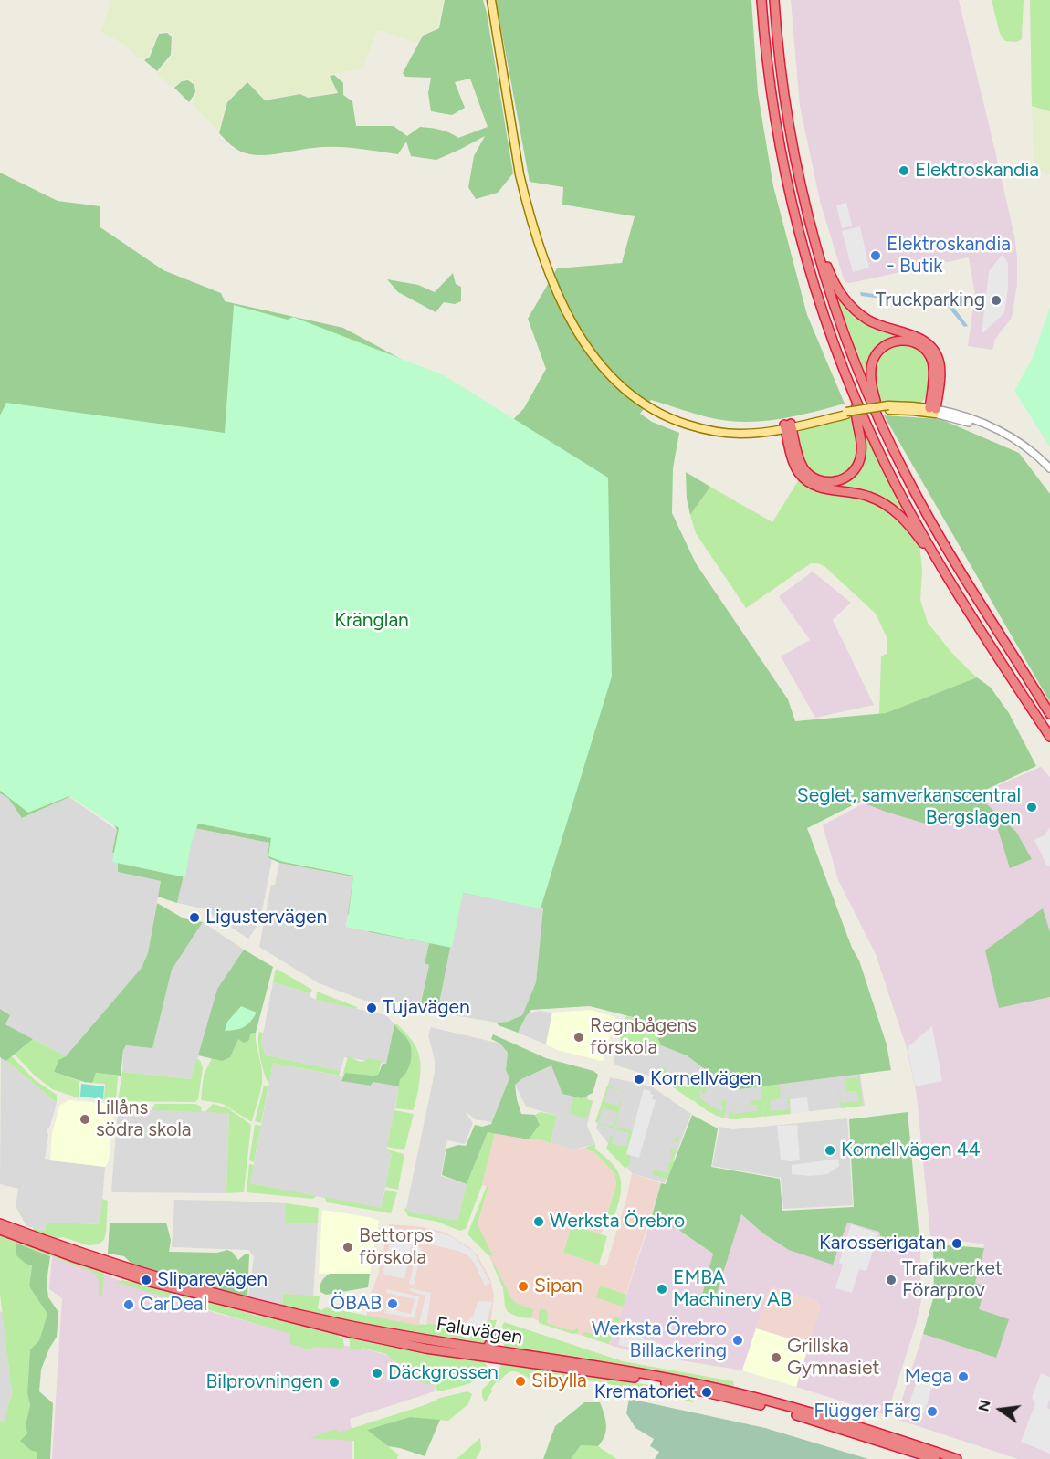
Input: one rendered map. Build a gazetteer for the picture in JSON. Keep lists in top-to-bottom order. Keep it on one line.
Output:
{"streets":{"highway":["Faluvägen"]},"parks":["Kränglan"],"places":["Elektroskandia","Elektroskandia - Butik","Truckparking","Seglet, samverkanscentral Bergslagen","Ligustervägen","Tujavägen","Regnbågens förskola","Kornellvägen","Lillåns södra skola","Kornellvägen 44","Werksta Örebro","Karosserigatan","Bettorps förskola","Sliparevägen","Trafikverket Förarprov","Sipan","EMBA Machinery AB","ÖBAB","CarDeal","Werksta Örebro Billackering","Grillska Gymnasiet","Däckgrossen","Mega","Sibylla","Bilprovningen","Krematoriet","Flügger Färg"],"north":"left"}
